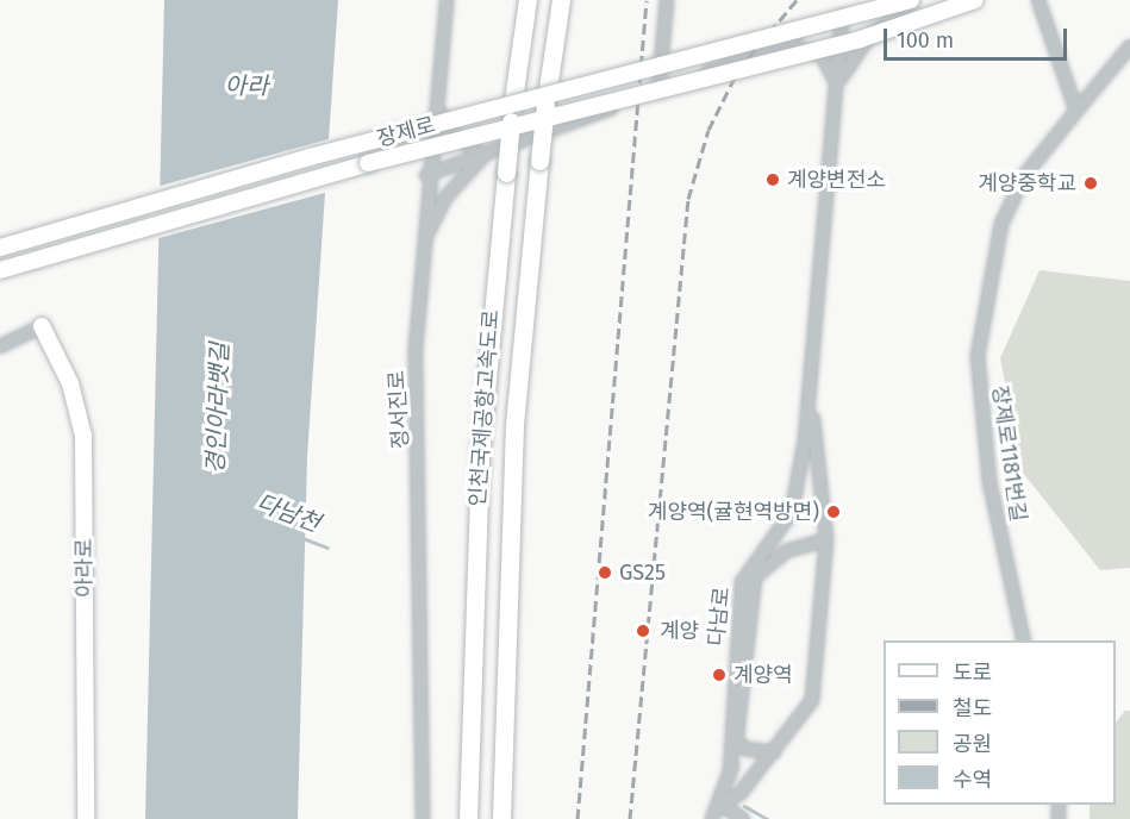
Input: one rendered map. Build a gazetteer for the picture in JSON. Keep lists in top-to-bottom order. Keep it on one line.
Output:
{"streets":{"highway":["인천국제공항고속도로"],"main road":["장제로","아라로"],"street":["정서진로","장제로1181번길","다남로"]},"water":["아라","경인아라뱃길","다남천"],"places":["계양변전소","계양중학교","계양역(귤현역방면)","GS25","계양","계양역"],"legend":["도로","철도","공원","수역"],"scale_bar":"100 m"}
